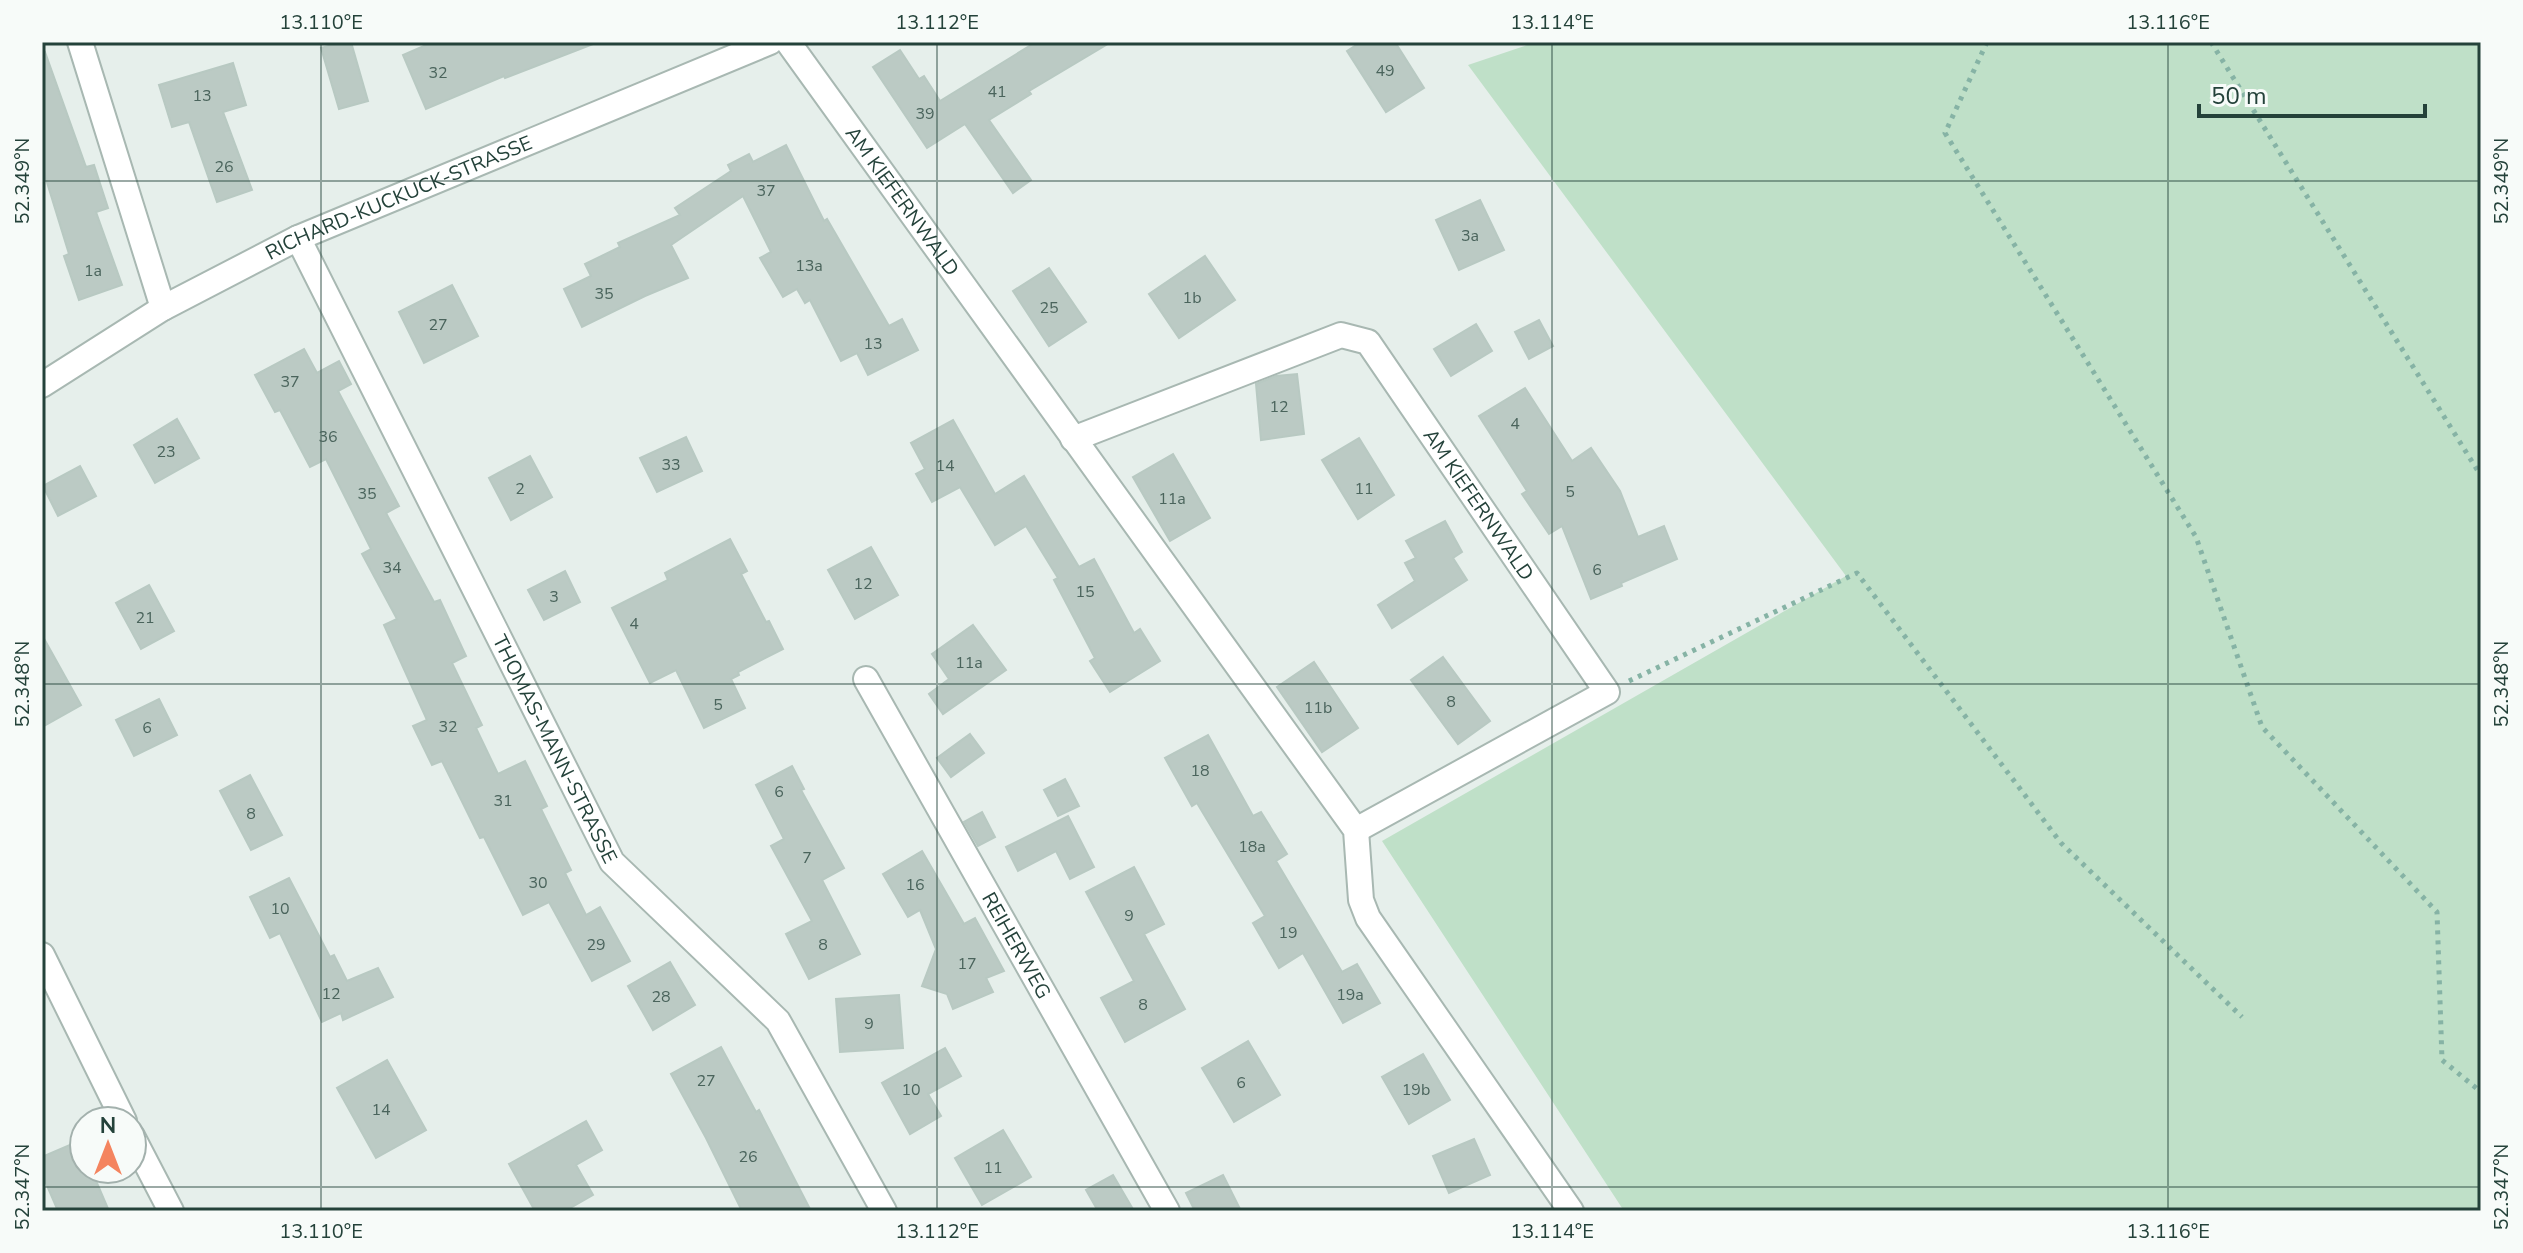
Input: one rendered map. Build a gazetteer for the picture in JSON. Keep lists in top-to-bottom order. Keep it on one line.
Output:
{"streets":{"street":["RICHARD-KUCKUCK-STRASSE","AM KIEFERNWALD","THOMAS-MANN-STRASSE","REIHERWEG"]},"crossings":[["RICHARD-KUCKUCK-STRASSE","THOMAS-MANN-STRASSE"]],"house_numbers":["49","32","41","13","39","26","37","3a","13a","1a","35","1b","25","27","13","37","12","4","36","23","33","14","2","11","5","35","11a","34","6","12","15","3","21","4","11a","8","5","11b","32","6","18","6","31","8","18a","7","30","16","10","9","19","29","8","17","12","19a","28","8","9","27","6","10","19b","14","26","11"],"scale_bar":"50 m","north":"top","coordinates":["13.110°E","13.112°E","13.114°E","13.116°E","52.349°N","52.348°N","52.347°N"]}
